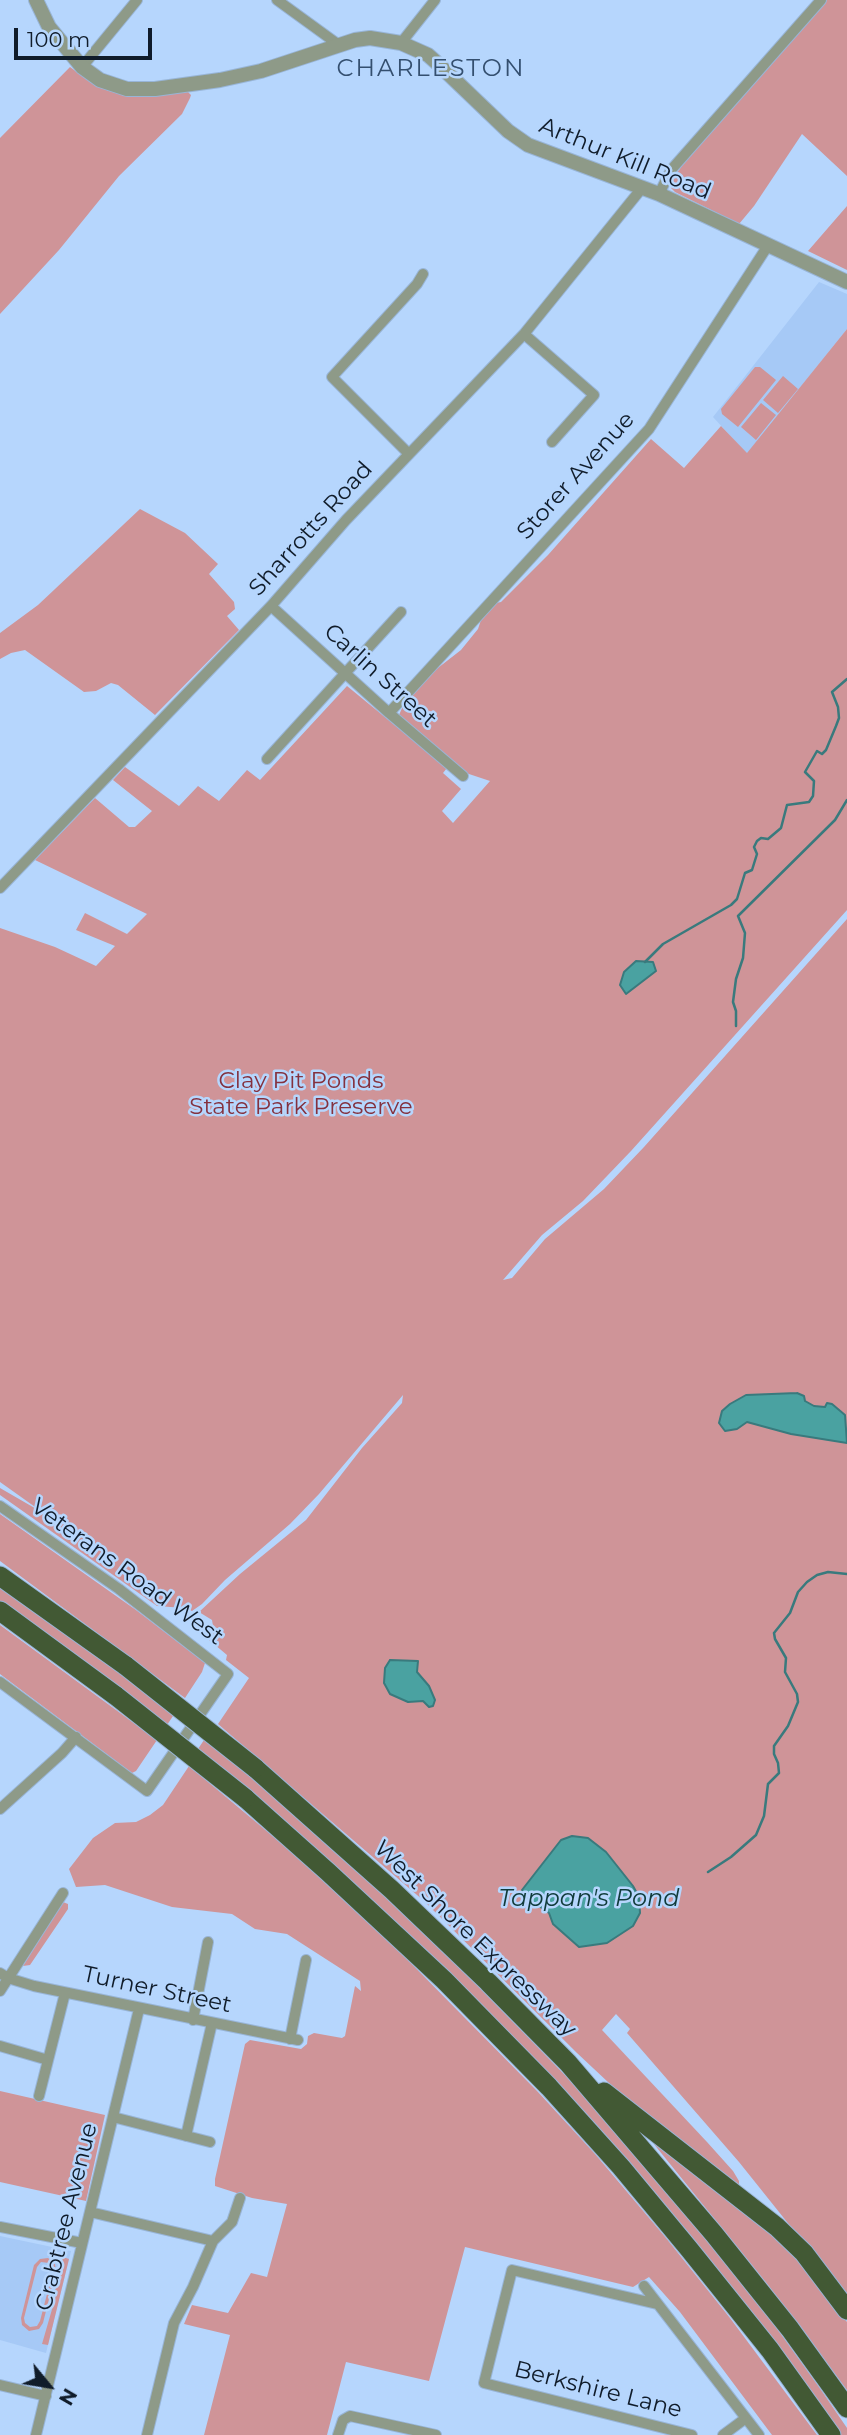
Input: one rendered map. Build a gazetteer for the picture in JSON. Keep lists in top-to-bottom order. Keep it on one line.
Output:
{"streets":{"highway":["West Shore Expressway"],"street":["Arthur Kill Road","Storer Avenue","Sharrotts Road","Carlin Street","Veterans Road West","Turner Street","Crabtree Avenue","Berkshire Lane"]},"crossings":[["Arthur Kill Road","Storer Avenue"],["Arthur Kill Road","Sharrotts Road"],["Storer Avenue","Carlin Street"],["Sharrotts Road","Carlin Street"],["Turner Street","Crabtree Avenue"]],"districts":["CHARLESTON"],"water":["Tappan's Pond"],"parks":["Clay Pit Ponds State Park Preserve"],"scale_bar":"100 m","north":"bottom right"}
